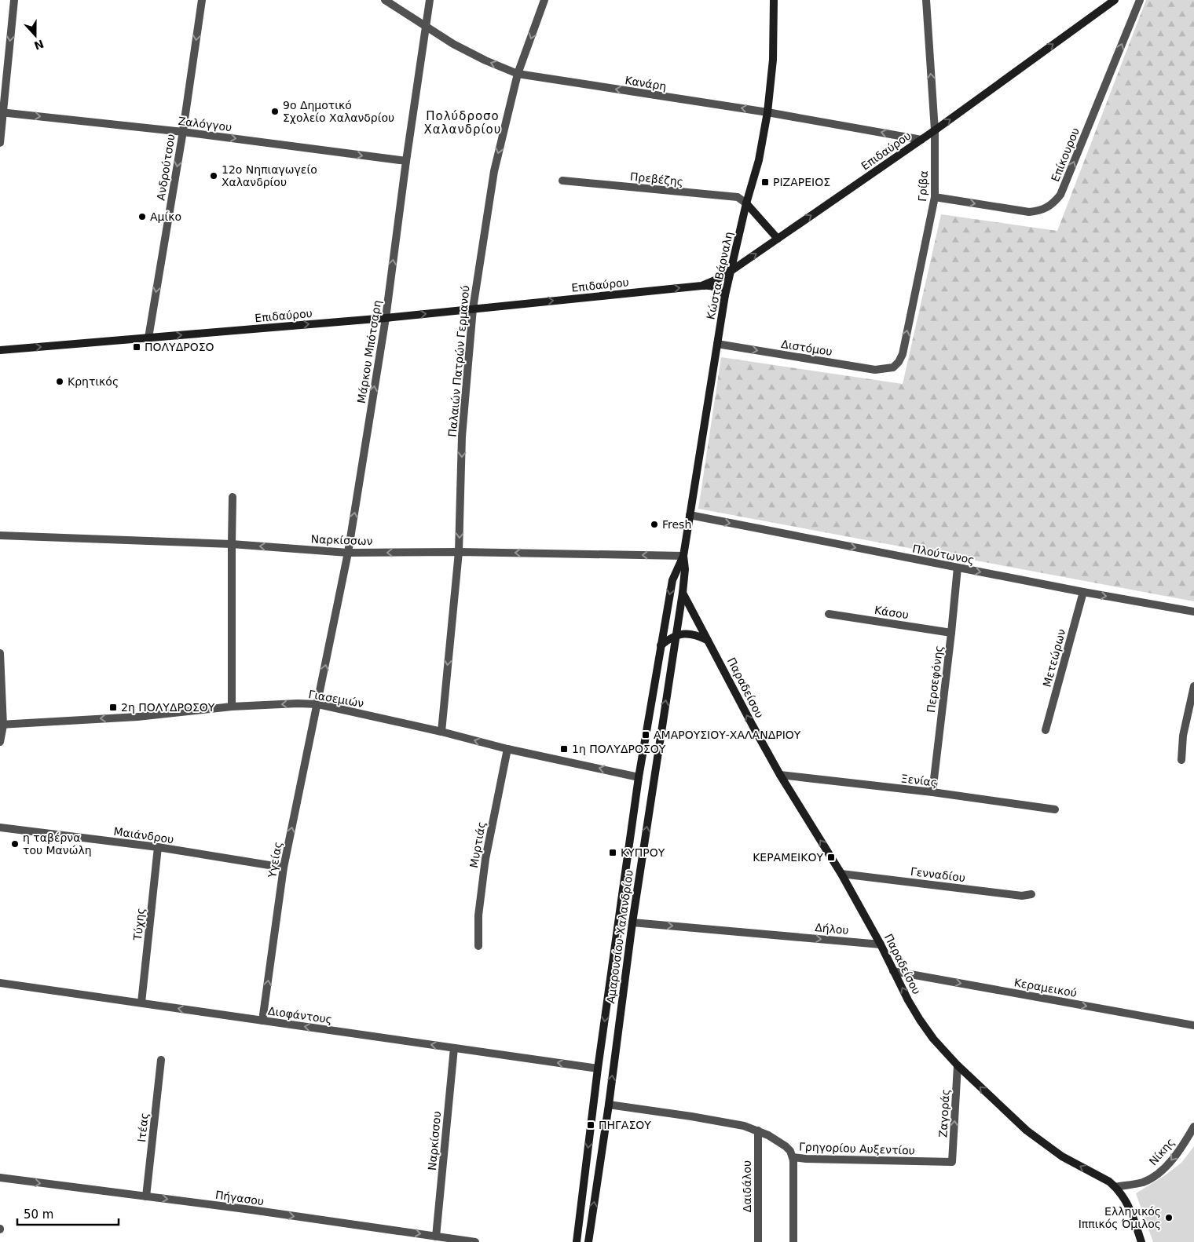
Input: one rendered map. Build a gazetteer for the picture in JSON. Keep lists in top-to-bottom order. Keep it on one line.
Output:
{"streets":{"street":["Κανάρη","Ζαλόγγου","Επιδαύρου","Επίκουρου","Ανδρούτσου","Πρεβέζης","Γρίβα","Κώστα Βάρναλη","Διστόμου","Μάρκου Μπότσαρη","Παλαιών Πατρών Γερμανού","Ναρκίσσων","Πλούτωνος","Κάσου","Μετεώρων","Περσεφόνης","Παραδείσου","Γιασεμιών","Ξενίας","Μαιάνδρου","Μυρτιάς","Υγείας","Γενναδίου","Τύχης","Δήλου","Αμαρουσίου-Χαλανδρίου","Κεραμεικού","Διοφάντους","Ζαγοράς","Ιτέας","Ναρκίσσου","Γρηγορίου Αυξεντίου","Νίκης","Δαιδάλου","Πήγασου"]},"crossings":[["Κανάρη","Επιδαύρου"],["Κανάρη","Κώστα Βάρναλη"],["Κανάρη","Μάρκου Μπότσαρη"],["Κανάρη","Παλαιών Πατρών Γερμανού"],["Ζαλόγγου","Ανδρούτσου"],["Ζαλόγγου","Μάρκου Μπότσαρη"],["Επιδαύρου","Ανδρούτσου"],["Επιδαύρου","Γρίβα"],["Επιδαύρου","Κώστα Βάρναλη"],["Επιδαύρου","Μάρκου Μπότσαρη"],["Επιδαύρου","Παλαιών Πατρών Γερμανού"],["Επίκουρου","Γρίβα"],["Πρεβέζης","Κώστα Βάρναλη"],["Γρίβα","Διστόμου"],["Κώστα Βάρναλη","Διστόμου"],["Κώστα Βάρναλη","Ναρκίσσων"],["Κώστα Βάρναλη","Πλούτωνος"],["Κώστα Βάρναλη","Παραδείσου"],["Κώστα Βάρναλη","Αμαρουσίου-Χαλανδρίου"],["Μάρκου Μπότσαρη","Ναρκίσσων"],["Μάρκου Μπότσαρη","Γιασεμιών"],["Μάρκου Μπότσαρη","Υγείας"],["Παλαιών Πατρών Γερμανού","Ναρκίσσων"],["Παλαιών Πατρών Γερμανού","Γιασεμιών"],["Πλούτωνος","Μετεώρων"],["Πλούτωνος","Περσεφόνης"],["Κάσου","Περσεφόνης"],["Περσεφόνης","Ξενίας"],["Παραδείσου","Ξενίας"],["Παραδείσου","Γενναδίου"],["Παραδείσου","Δήλου"],["Παραδείσου","Κεραμεικού"],["Παραδείσου","Ζαγοράς"],["Παραδείσου","Νίκης"],["Γιασεμιών","Μυρτιάς"],["Γιασεμιών","Υγείας"],["Γιασεμιών","Αμαρουσίου-Χαλανδρίου"],["Μαιάνδρου","Υγείας"],["Μαιάνδρου","Τύχης"],["Υγείας","Διοφάντους"],["Τύχης","Διοφάντους"],["Δήλου","Αμαρουσίου-Χαλανδρίου"],["Αμαρουσίου-Χαλανδρίου","Διοφάντους"],["Αμαρουσίου-Χαλανδρίου","Γρηγορίου Αυξεντίου"],["Διοφάντους","Ναρκίσσου"],["Ζαγοράς","Γρηγορίου Αυξεντίου"],["Ιτέας","Πήγασου"],["Ναρκίσσου","Πήγασου"],["Γρηγορίου Αυξεντίου","Δαιδάλου"]],"one_way":["Κανάρη","Ζαλόγγου","Επιδαύρου","Επίκουρου","Ανδρούτσου","Γρίβα","Διστόμου","Μάρκου Μπότσαρη","Παλαιών Πατρών Γερμανού","Ναρκίσσων","Πλούτωνος","Παραδείσου","Γιασεμιών","Υγείας","Δήλου","Κεραμεικού","Διοφάντους","Ζαγοράς","Νίκης","Πήγασου"],"districts":["Πολύδροσο Χαλανδρίου"],"places":{"other":["9ο Δημοτικό Σχολείο Χαλανδρίου","12ο Νηπιαγωγείο Χαλανδρίου","Αμίκο","Κρητικός","Fresh","η ταβέρνα του Μανώλη","Ελληνικός Ιππικός Όμιλος"],"transit":["ΡΙΖΑΡΕΙΟΣ","ΠΟΛΥΔΡΟΣΟ","2η ΠΟΛΥΔΡΟΣΟΥ","ΑΜΑΡΟΥΣΙΟΥ-ΧΑΛΑΝΔΡΙΟΥ","1η ΠΟΛΥΔΡΟΣΟΥ","ΚΥΠΡΟΥ","ΚΕΡΑΜΕΙΚΟΥ","ΠΗΓΑΣΟΥ"]},"scale_bar":"50 m","north":"bottom"}
